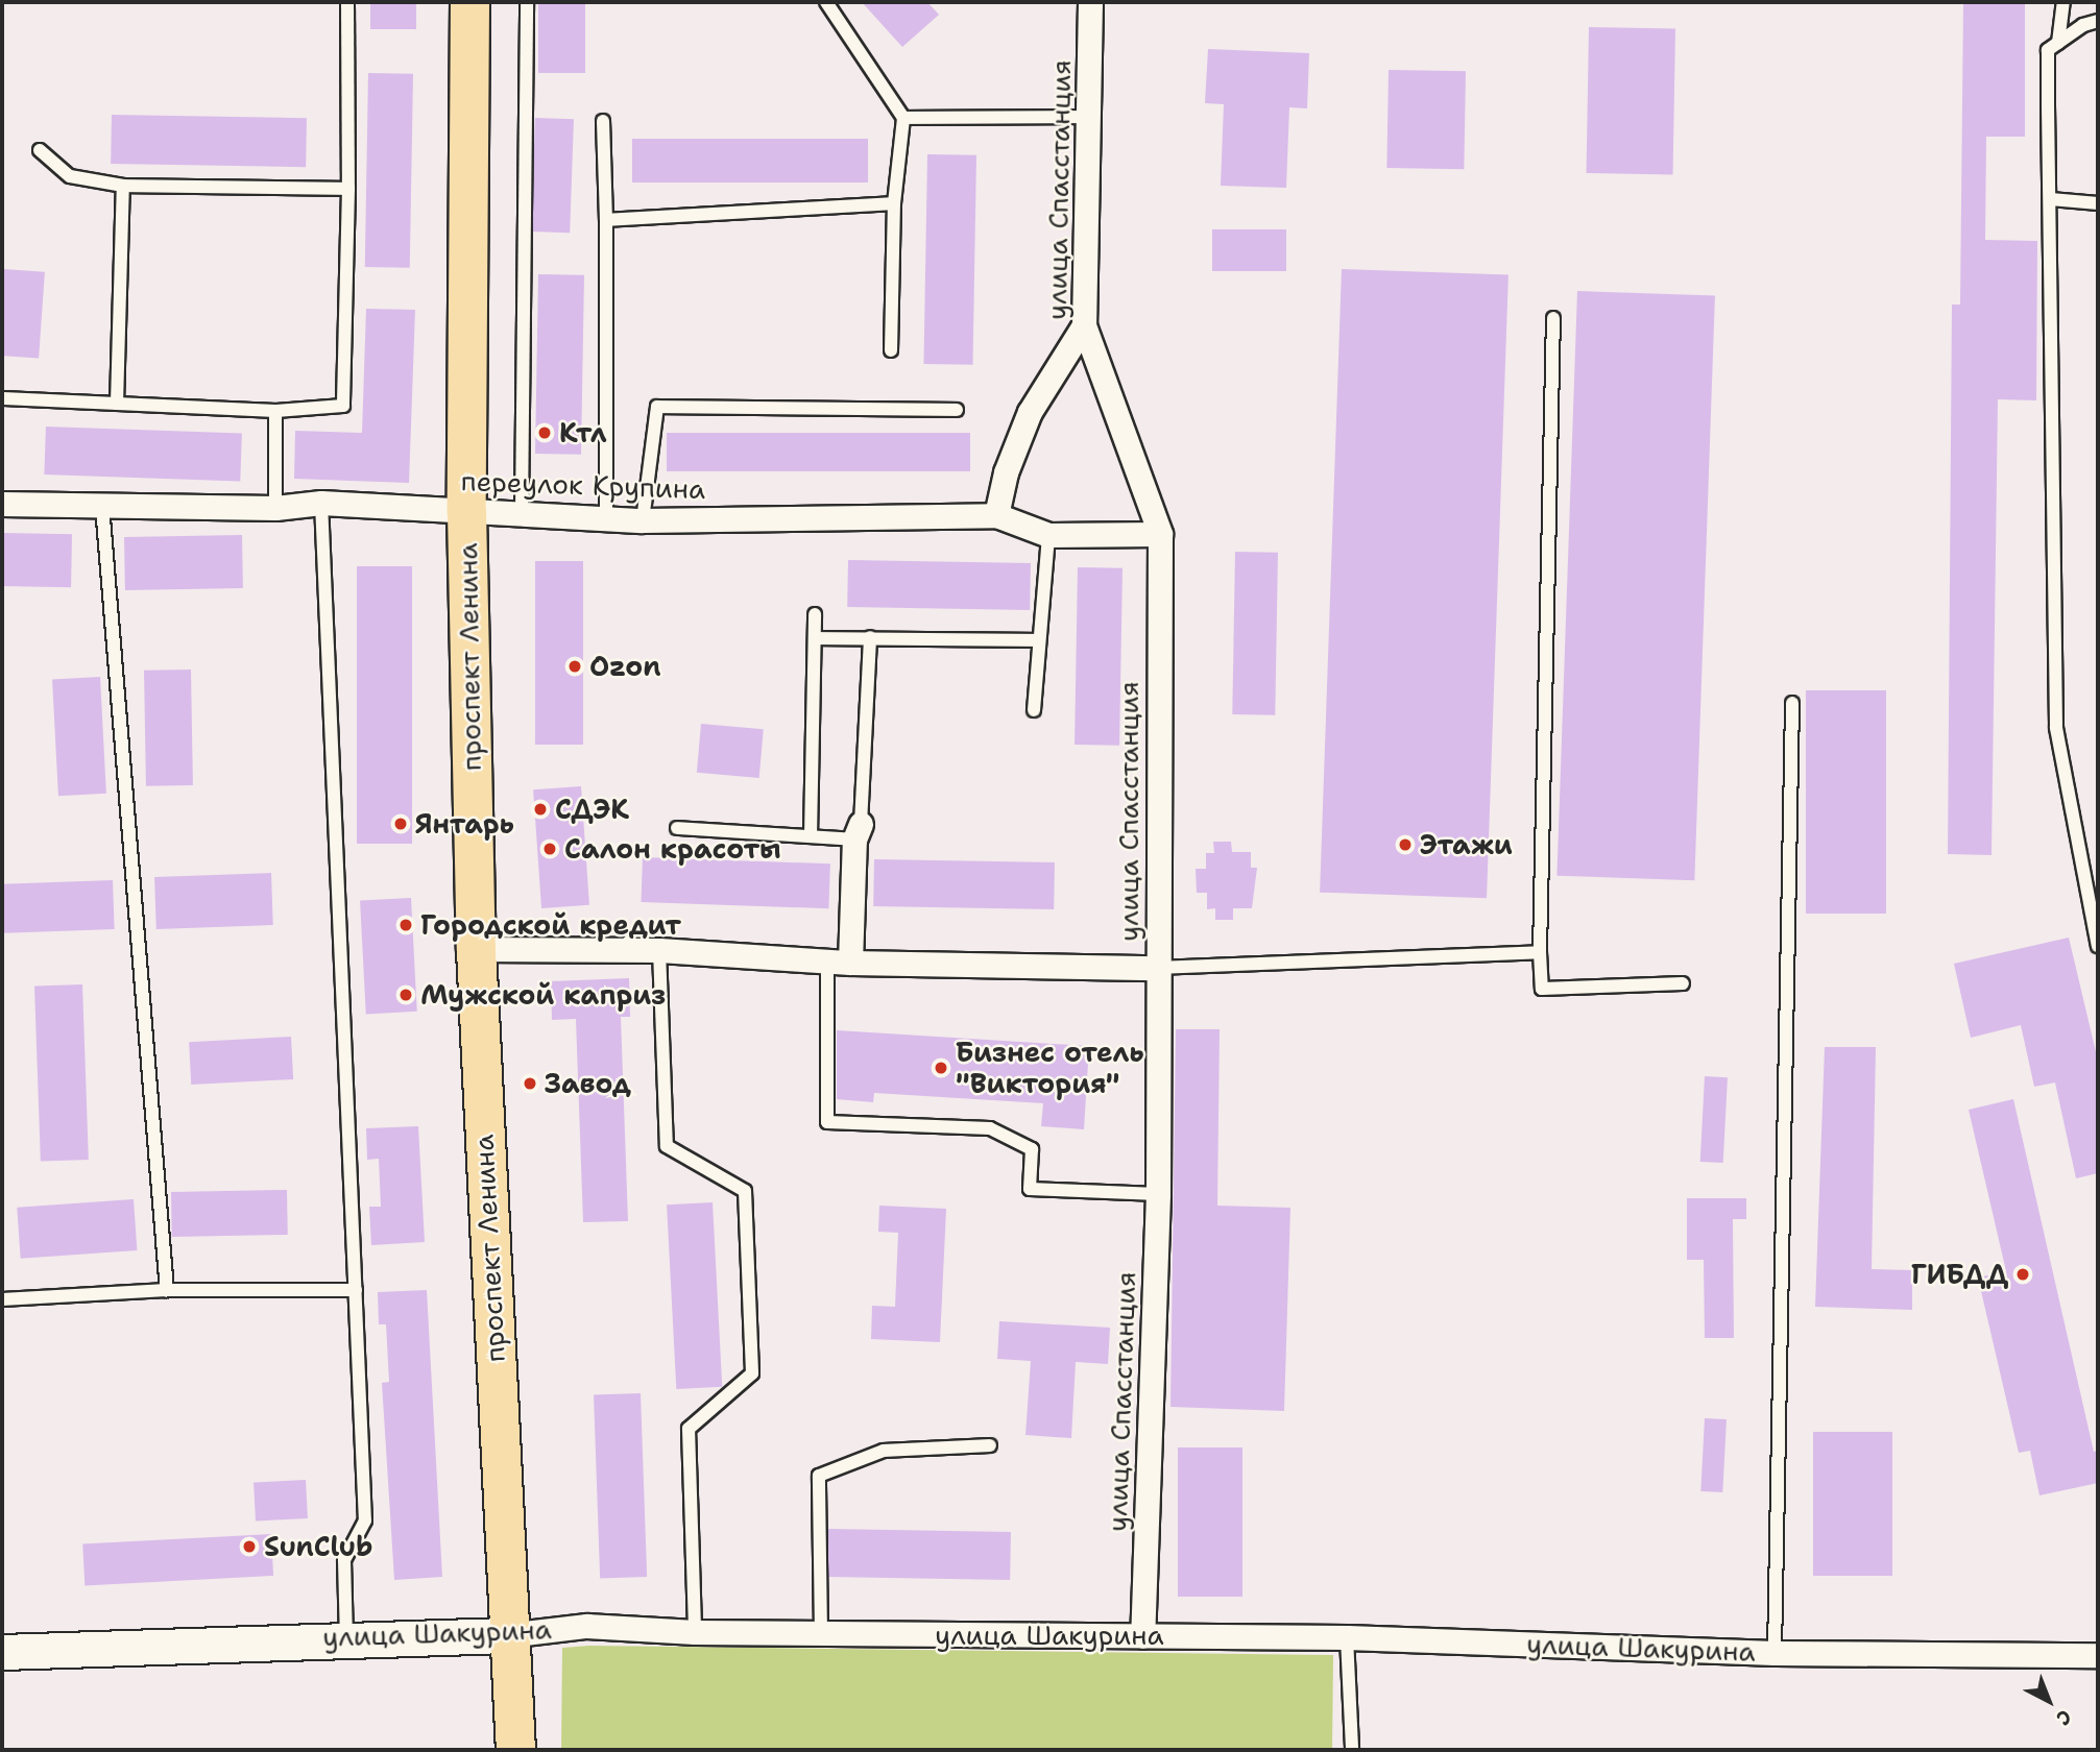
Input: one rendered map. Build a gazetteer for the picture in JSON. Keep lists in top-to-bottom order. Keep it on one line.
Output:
{"streets":{"main road":["проспект Ленина","улица Шакурина"],"street":["улица Спасстанция","переулок Крупина"]},"crossings":[["улица Спасстанция","переулок Крупина"],["улица Спасстанция","улица Шакурина"],["переулок Крупина","проспект Ленина"],["проспект Ленина","улица Шакурина"]],"places":["Ктл","Ozon","СДЭК","Янтарь","Этажи","Салон красоты","Городской кредит","Мужской каприз","Бизнес отель \"Виктория\"","Завод","ГИБДД","SunClub"],"north":"bottom right"}
